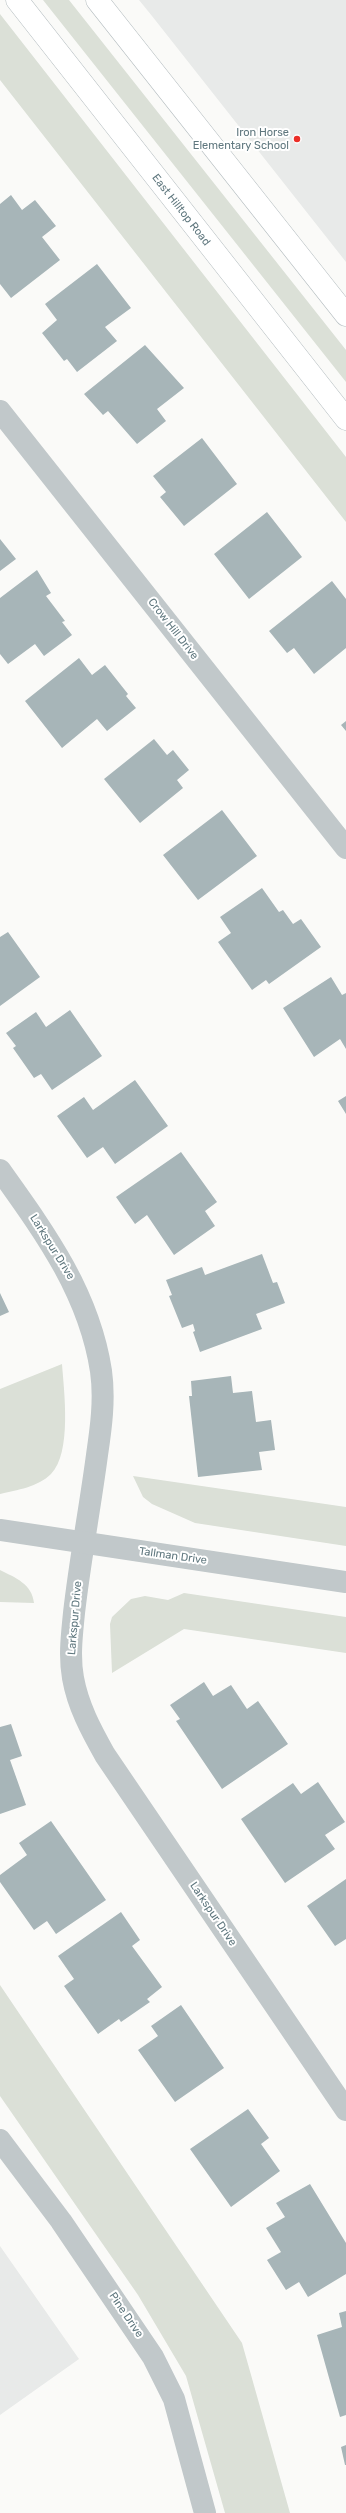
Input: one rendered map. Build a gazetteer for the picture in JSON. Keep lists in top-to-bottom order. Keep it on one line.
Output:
{"streets":{"main road":["East Hilltop Road"],"street":["Crow Hill Drive","Larkspur Drive","Tallman Drive","Pine Drive"]},"crossings":[["Larkspur Drive","Tallman Drive"]],"places":["Iron Horse Elementary School"]}
